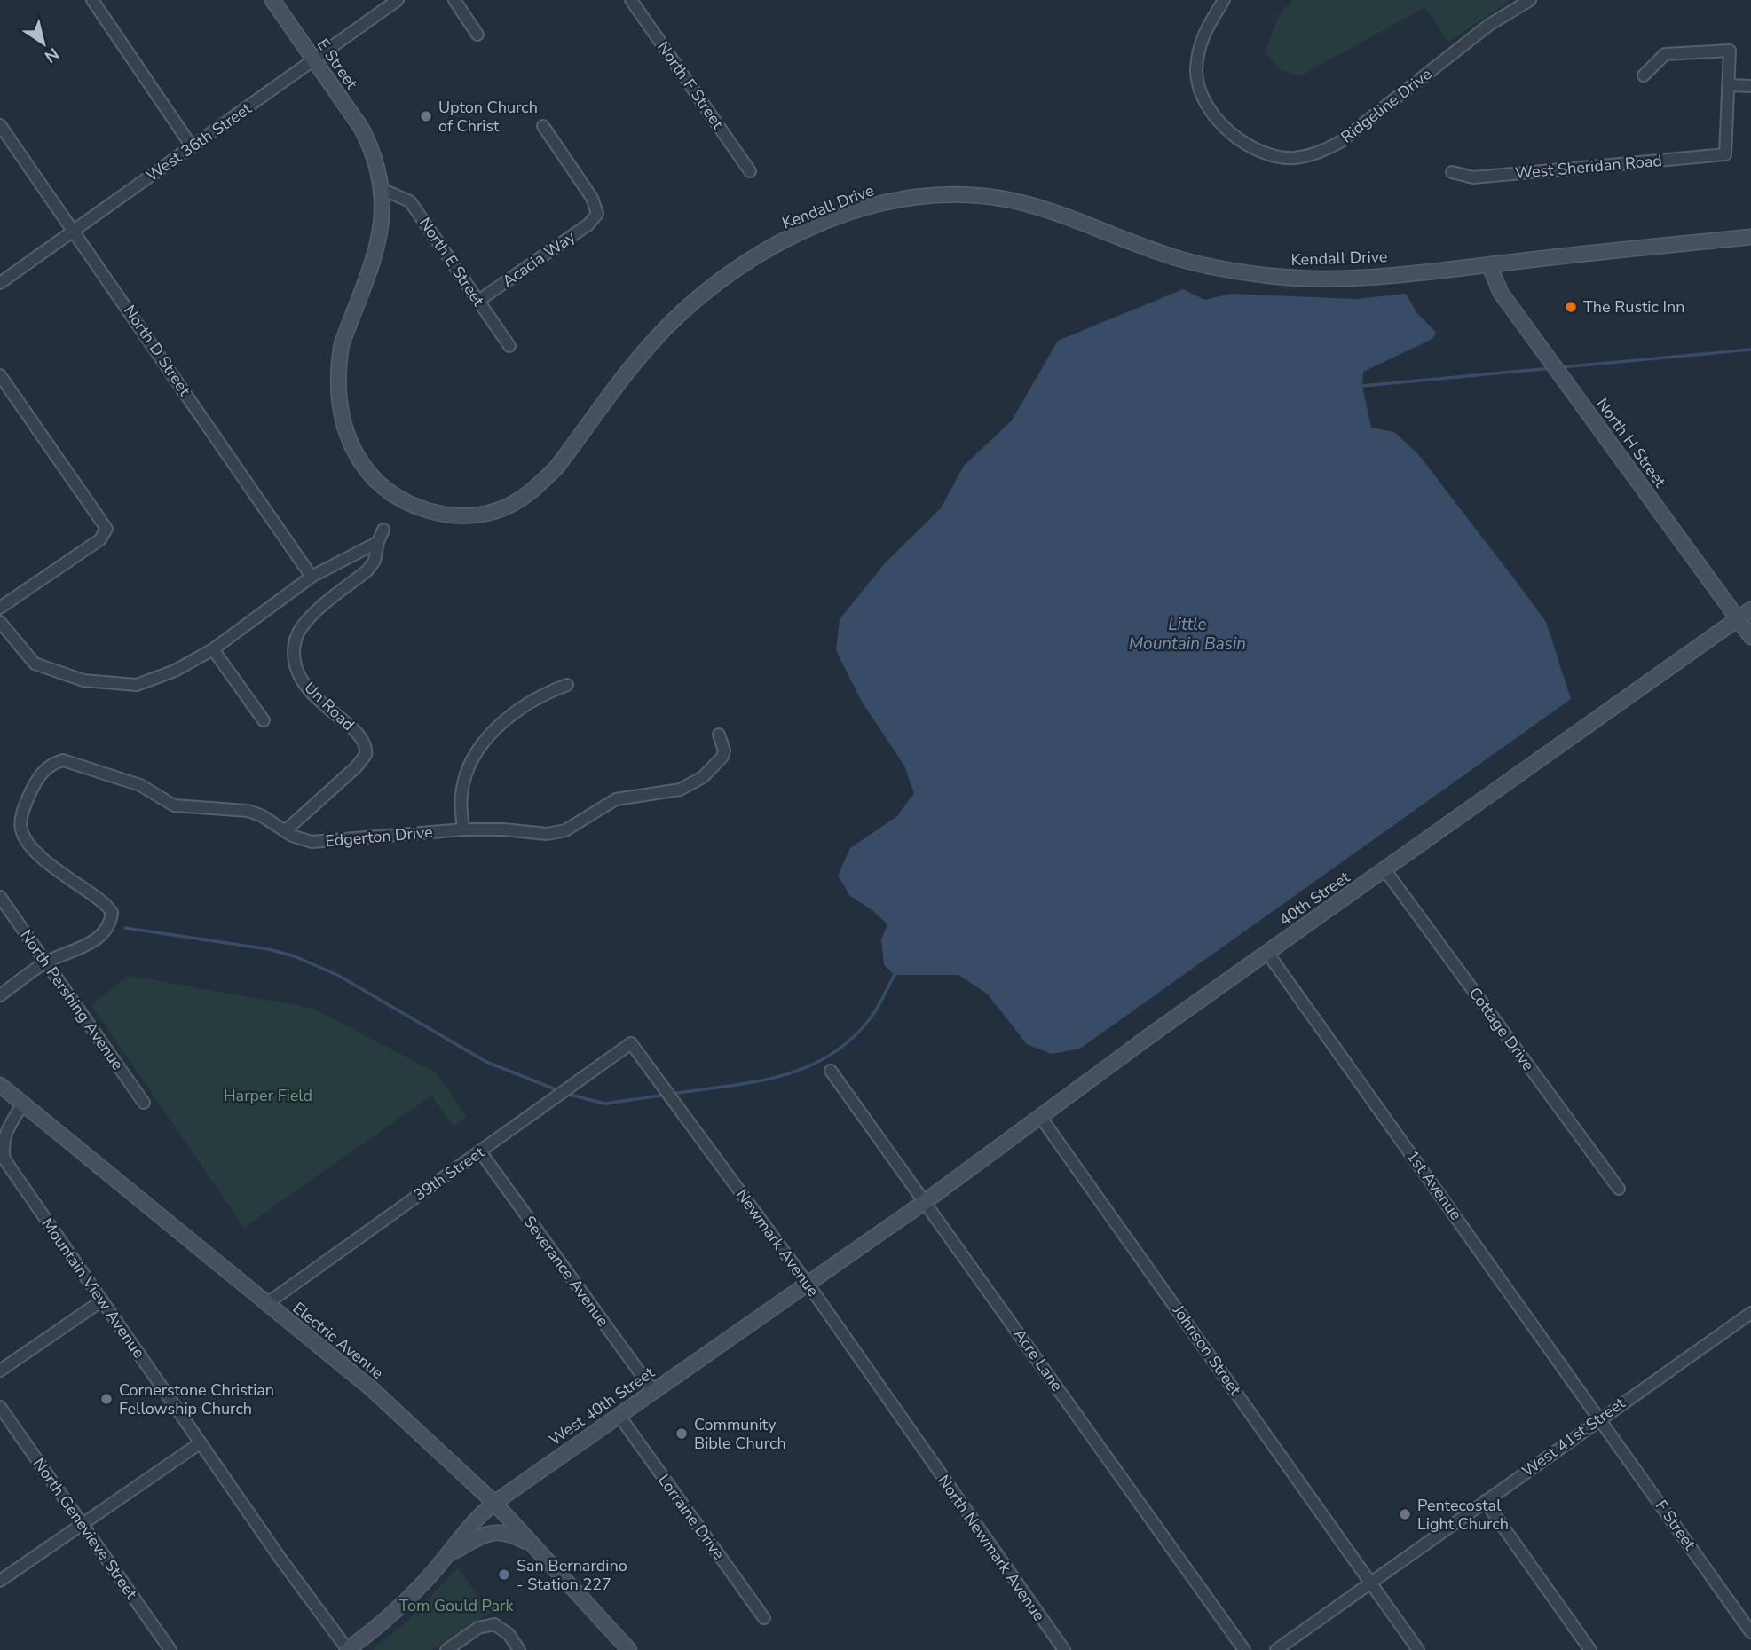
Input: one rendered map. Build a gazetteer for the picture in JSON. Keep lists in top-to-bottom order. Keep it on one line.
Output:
{"streets":{"main road":["E Street","Kendall Drive","North H Street","40th Street","Electric Avenue","West 40th Street"],"street":["North F Street","Ridgeline Drive","West 36th Street","West Sheridan Road","Acacia Way","North E Street","North D Street","Un Road","Edgerton Drive","North Pershing Avenue","Cottage Drive","39th Street","1st Avenue","Newmark Avenue","Severance Avenue","Mountain View Avenue","Johnson Street","Acre Lane","West 41st Street","Lorraine Drive","F Street","North Genevieve Street","North Newmark Avenue"]},"crossings":[["E Street","West 36th Street"],["E Street","Kendall Drive"],["West 36th Street","North D Street"],["Kendall Drive","North E Street"],["Kendall Drive","North H Street"],["Acacia Way","North E Street"],["North H Street","40th Street"],["Un Road","Edgerton Drive"],["Edgerton Drive","North Pershing Avenue"],["40th Street","Cottage Drive"],["40th Street","1st Avenue"],["40th Street","Johnson Street"],["40th Street","Acre Lane"],["40th Street","West 40th Street"],["39th Street","Newmark Avenue"],["39th Street","Severance Avenue"],["39th Street","Electric Avenue"],["1st Avenue","West 41st Street"],["1st Avenue","F Street"],["Newmark Avenue","West 40th Street"],["Newmark Avenue","North Newmark Avenue"],["Severance Avenue","West 40th Street"],["Mountain View Avenue","Electric Avenue"],["Mountain View Avenue","West 40th Street"],["Electric Avenue","West 40th Street"],["Johnson Street","West 41st Street"],["West 40th Street","Lorraine Drive"],["West 41st Street","F Street"]],"water":["Little Mountain Basin"],"parks":["Harper Field","Tom Gould Park"],"places":["Upton Church of Christ","The Rustic Inn","Cornerstone Christian Fellowship Church","Community Bible Church","Pentecostal Light Church","San Bernardino - Station 227"],"north":"bottom right"}
